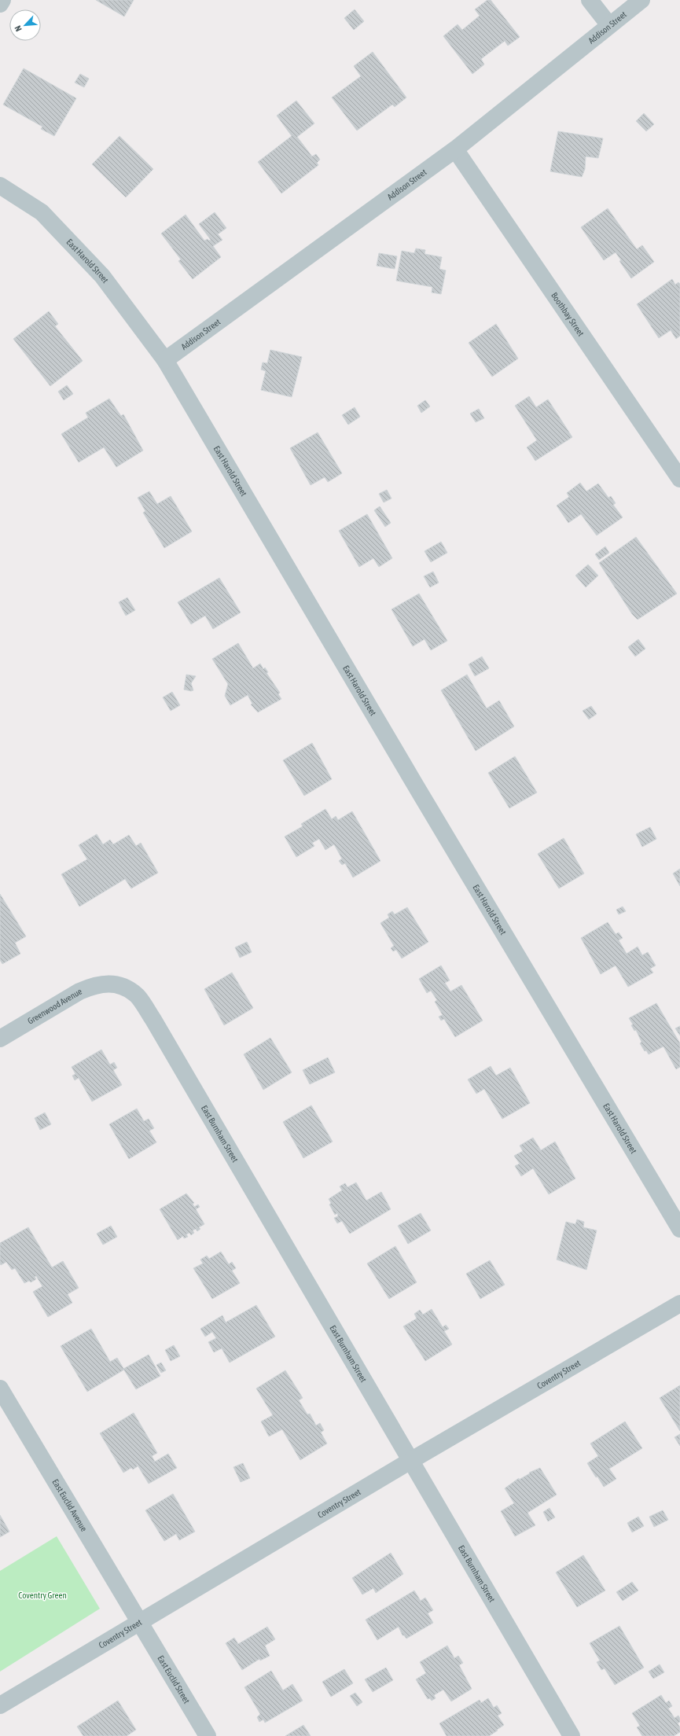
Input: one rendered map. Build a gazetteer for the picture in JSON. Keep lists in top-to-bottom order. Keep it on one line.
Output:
{"streets":{"street":["Addison Street","East Harold Street","Boothbay Street","Greenwood Avenue","East Burnham Street","Coventry Street","East Euclid Avenue","East Euclid Street"]},"crossings":[["Addison Street","East Harold Street"],["Addison Street","Boothbay Street"],["Greenwood Avenue","East Burnham Street"],["East Burnham Street","Coventry Street"],["Coventry Street","East Euclid Avenue"],["Coventry Street","East Euclid Street"],["East Euclid Avenue","East Euclid Street"]],"parks":["Coventry Green"],"north":"bottom left"}
